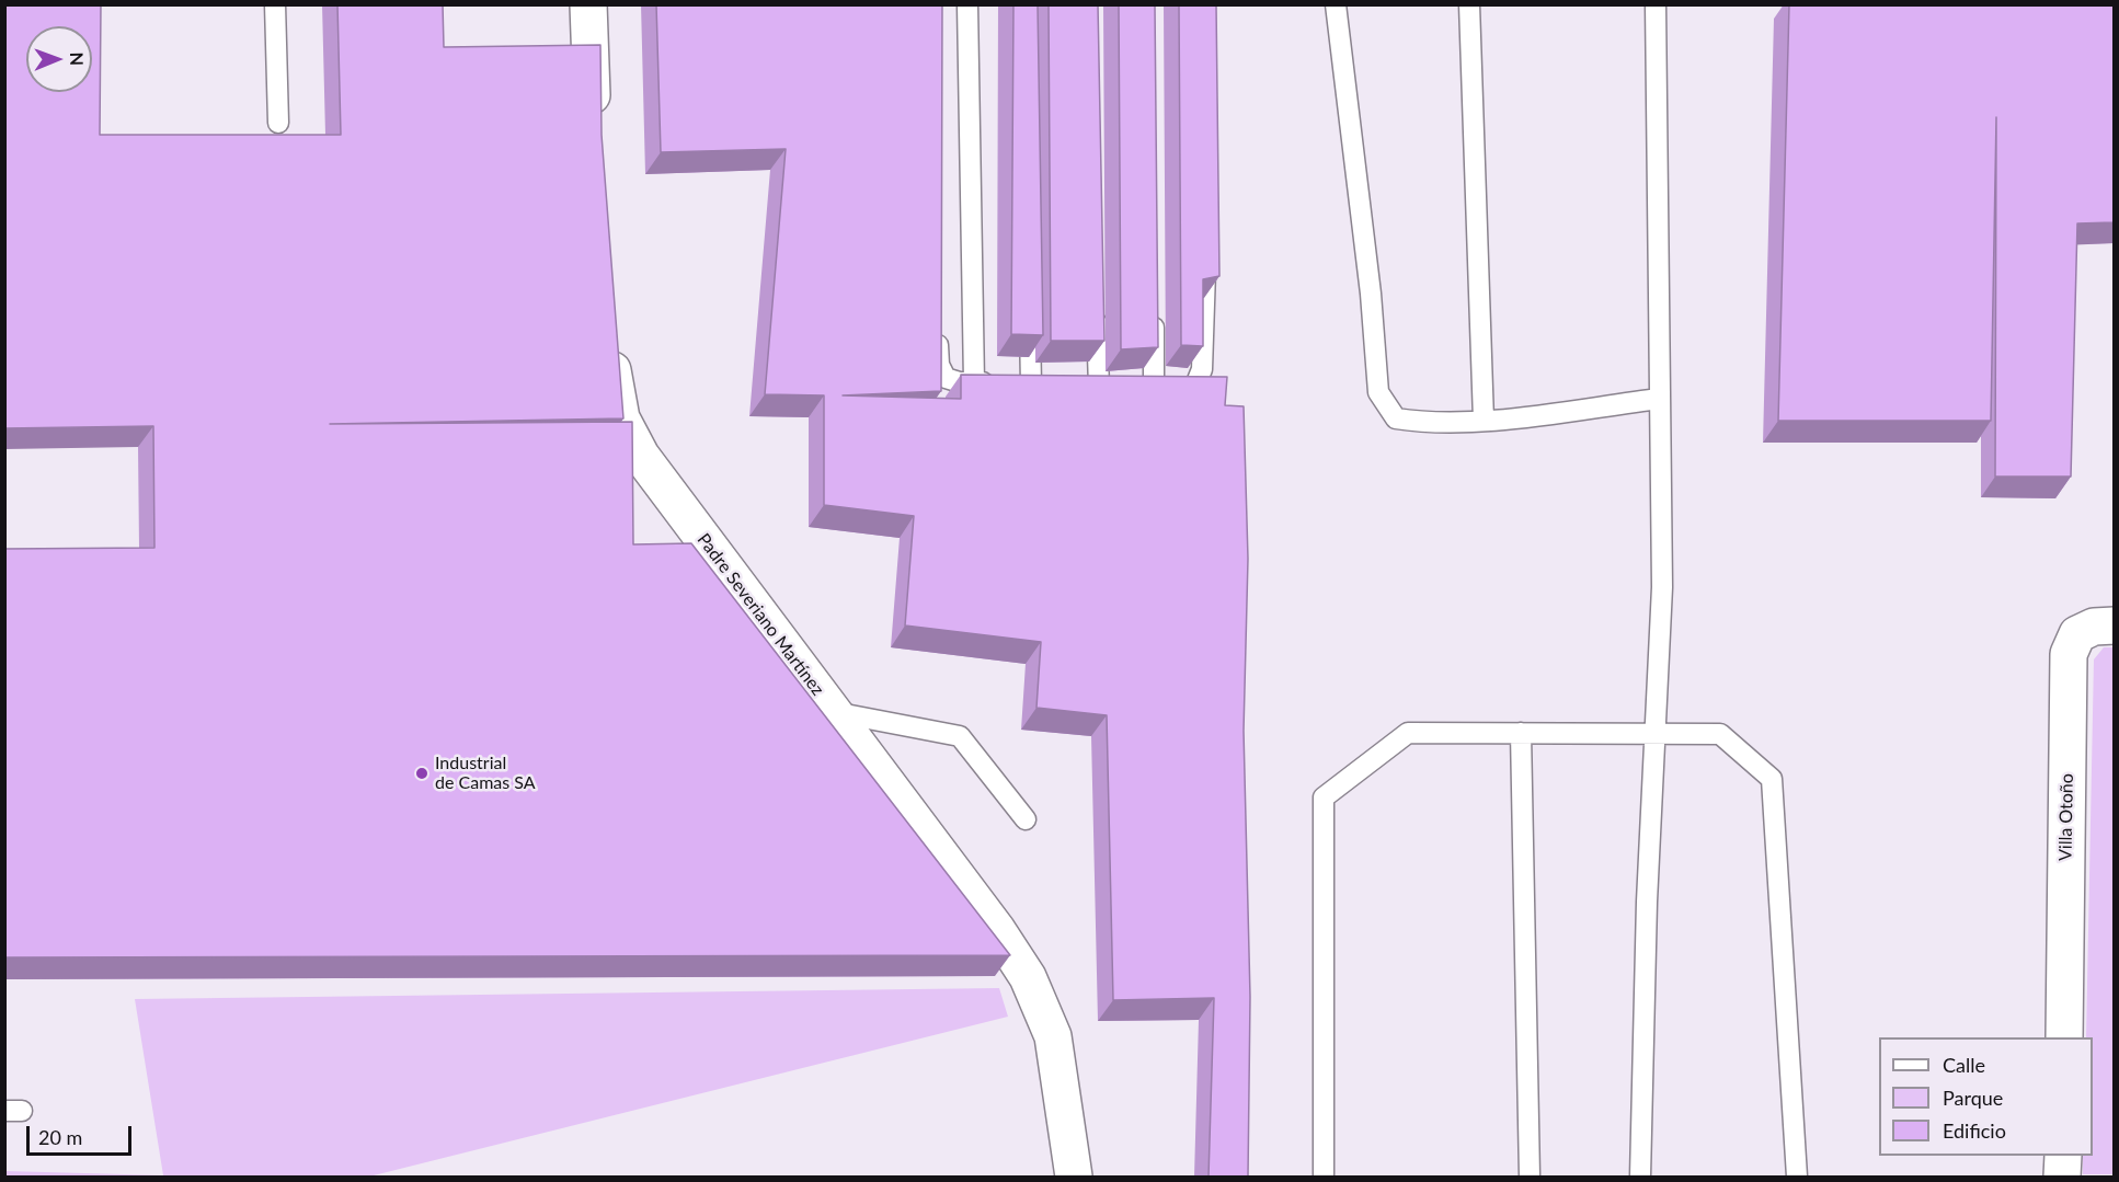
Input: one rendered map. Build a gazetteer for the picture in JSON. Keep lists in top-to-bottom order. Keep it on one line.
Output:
{"streets":{"street":["Padre Severiano Martínez","Villa Otoño"]},"places":["Industrial de Camas SA"],"legend":["Calle","Parque","Edificio"],"scale_bar":"20 m","north":"right"}
